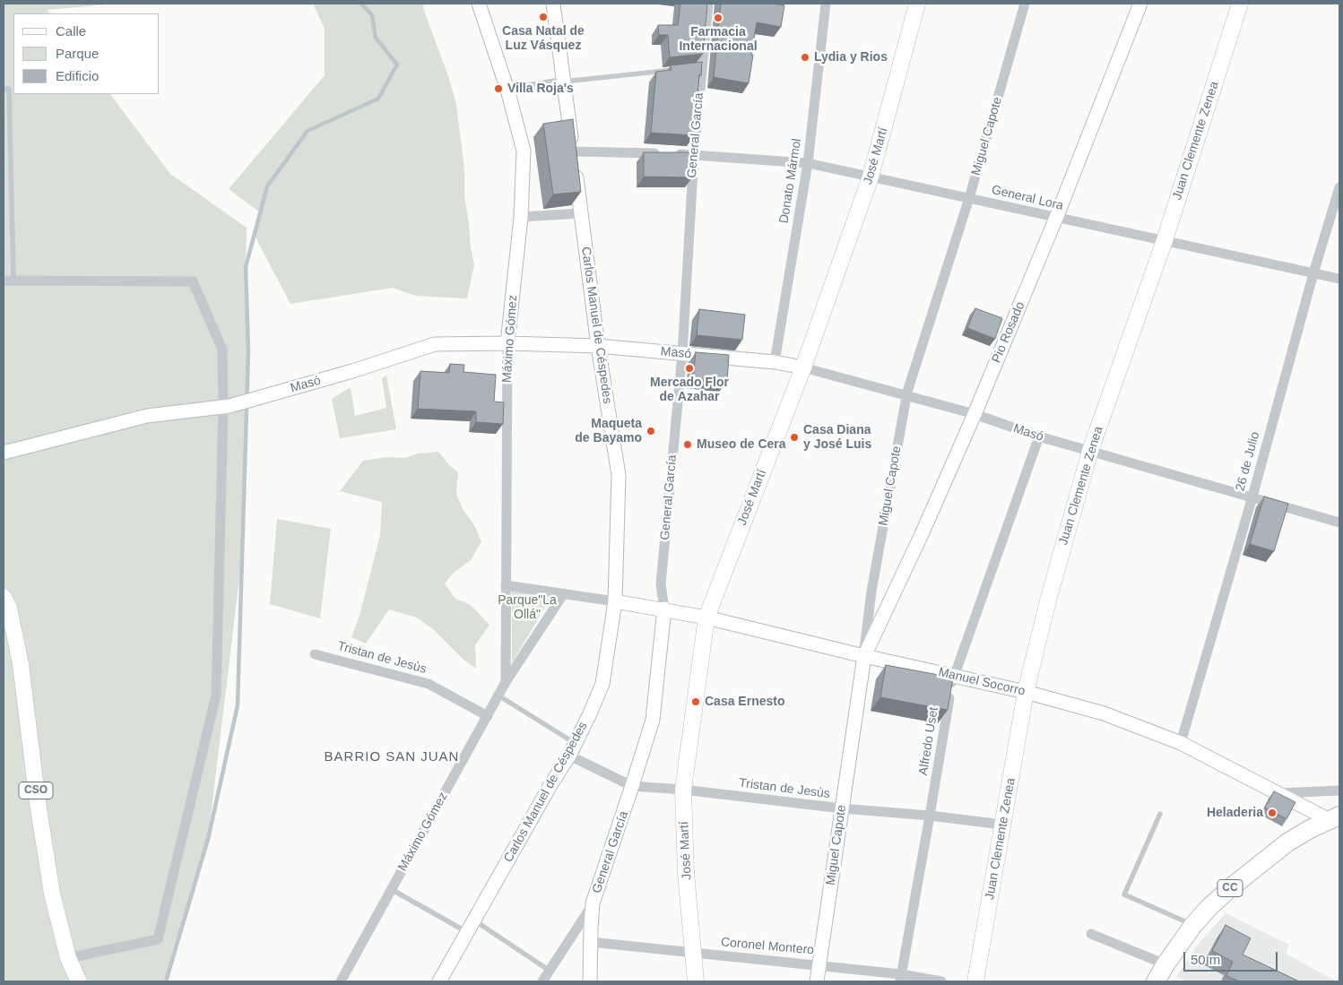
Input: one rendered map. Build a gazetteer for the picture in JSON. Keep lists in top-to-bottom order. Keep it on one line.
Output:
{"streets":{"highway":["CC"],"main road":["Juan Clemente Zenea","José Martí","CSO"],"street":["General García","Miguel Capote","Donato Mármol","General Lora","Carlos Manuel de Céspedes","Pio Rosado","Máximo Gómez","Masó","26 de Julio","Tristan de Jesùs","Manuel Socorro","Alfredo Uset","Coronel Montero"]},"crossings":[["General García","General Lora"],["General García","Masó"],["General García","Tristan de Jesùs"],["General García","Manuel Socorro"],["General García","Coronel Montero"],["Miguel Capote","General Lora"],["Miguel Capote","Pio Rosado"],["Miguel Capote","Masó"],["Miguel Capote","Tristan de Jesùs"],["Miguel Capote","Manuel Socorro"],["Miguel Capote","Coronel Montero"],["Juan Clemente Zenea","General Lora"],["Juan Clemente Zenea","Masó"],["Juan Clemente Zenea","Tristan de Jesùs"],["Juan Clemente Zenea","Manuel Socorro"],["José Martí","General Lora"],["José Martí","Masó"],["José Martí","Tristan de Jesùs"],["José Martí","Manuel Socorro"],["José Martí","Coronel Montero"],["Donato Mármol","General Lora"],["Donato Mármol","Masó"],["General Lora","Carlos Manuel de Céspedes"],["General Lora","Pio Rosado"],["General Lora","26 de Julio"],["Carlos Manuel de Céspedes","Masó"],["Carlos Manuel de Céspedes","Tristan de Jesùs"],["Carlos Manuel de Céspedes","Manuel Socorro"],["Pio Rosado","Masó"],["Pio Rosado","Manuel Socorro"],["Máximo Gómez","Masó"],["Máximo Gómez","Tristan de Jesùs"],["Masó","26 de Julio"],["Masó","Alfredo Uset"],["26 de Julio","Manuel Socorro"],["Tristan de Jesùs","Alfredo Uset"],["Manuel Socorro","Alfredo Uset"],["Manuel Socorro","CC"],["Alfredo Uset","Coronel Montero"]],"districts":["BARRIO SAN JUAN"],"parks":["Parque\"La Ollá\""],"places":["Casa Natal de Luz Vásquez","Farmacia Internacional","Lydia y Rios","Villa Roja's","Mercado Flor de Azahar","Maqueta de Bayamo","Casa Diana y José Luis","Museo de Cera","Casa Ernesto","Heladeria"],"legend":["Calle","Parque","Edificio"],"scale_bar":"50 m"}
